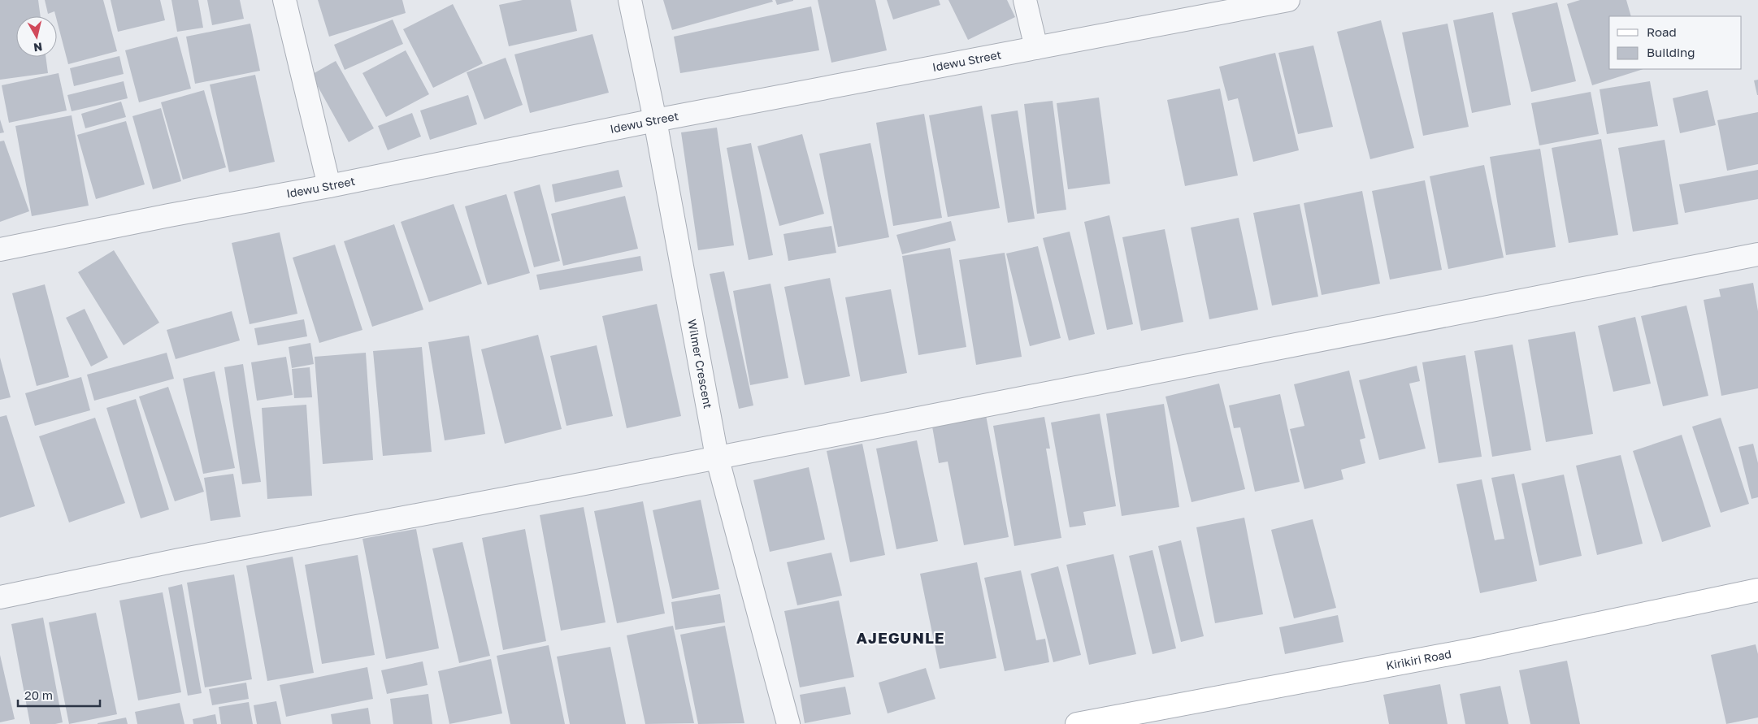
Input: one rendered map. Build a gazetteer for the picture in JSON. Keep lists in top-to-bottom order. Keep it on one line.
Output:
{"streets":{"main road":["Kirikiri Road"],"street":["Idewu Street","Wilmer Crescent"]},"crossings":[["Idewu Street","Wilmer Crescent"]],"districts":["AJEGUNLE"],"legend":["Road","Building"],"scale_bar":"20 m","north":"bottom"}
